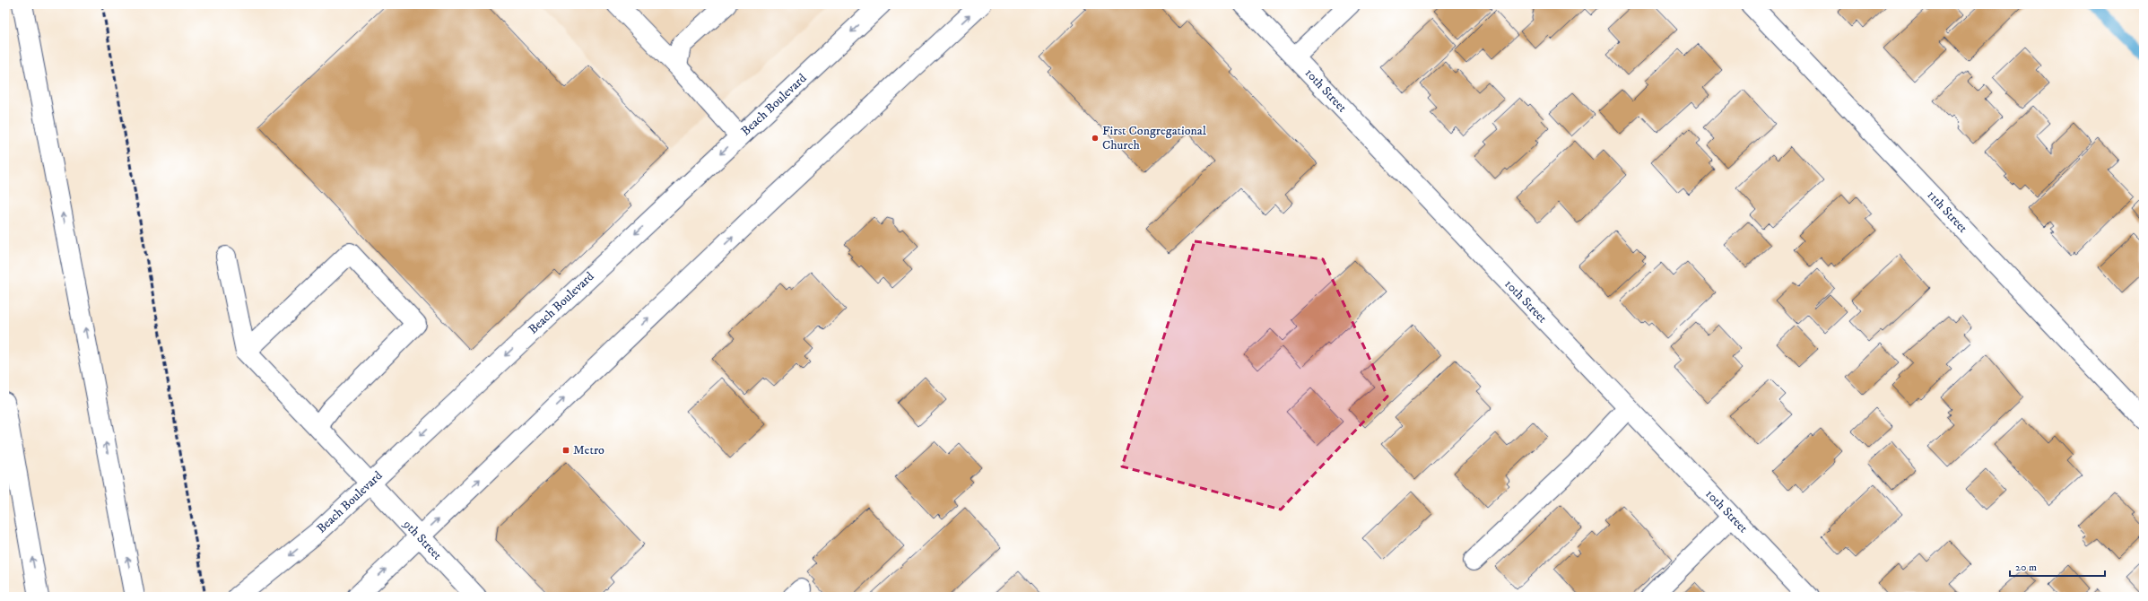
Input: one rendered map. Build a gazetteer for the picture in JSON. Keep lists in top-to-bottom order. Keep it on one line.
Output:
{"streets":{"main road":["10th Street","Beach Boulevard","11th Street","9th Street"]},"crossings":[["Beach Boulevard","9th Street"]],"places":{"other":["First Congregational Church"],"transit":["Metro"]},"scale_bar":"20 m"}
